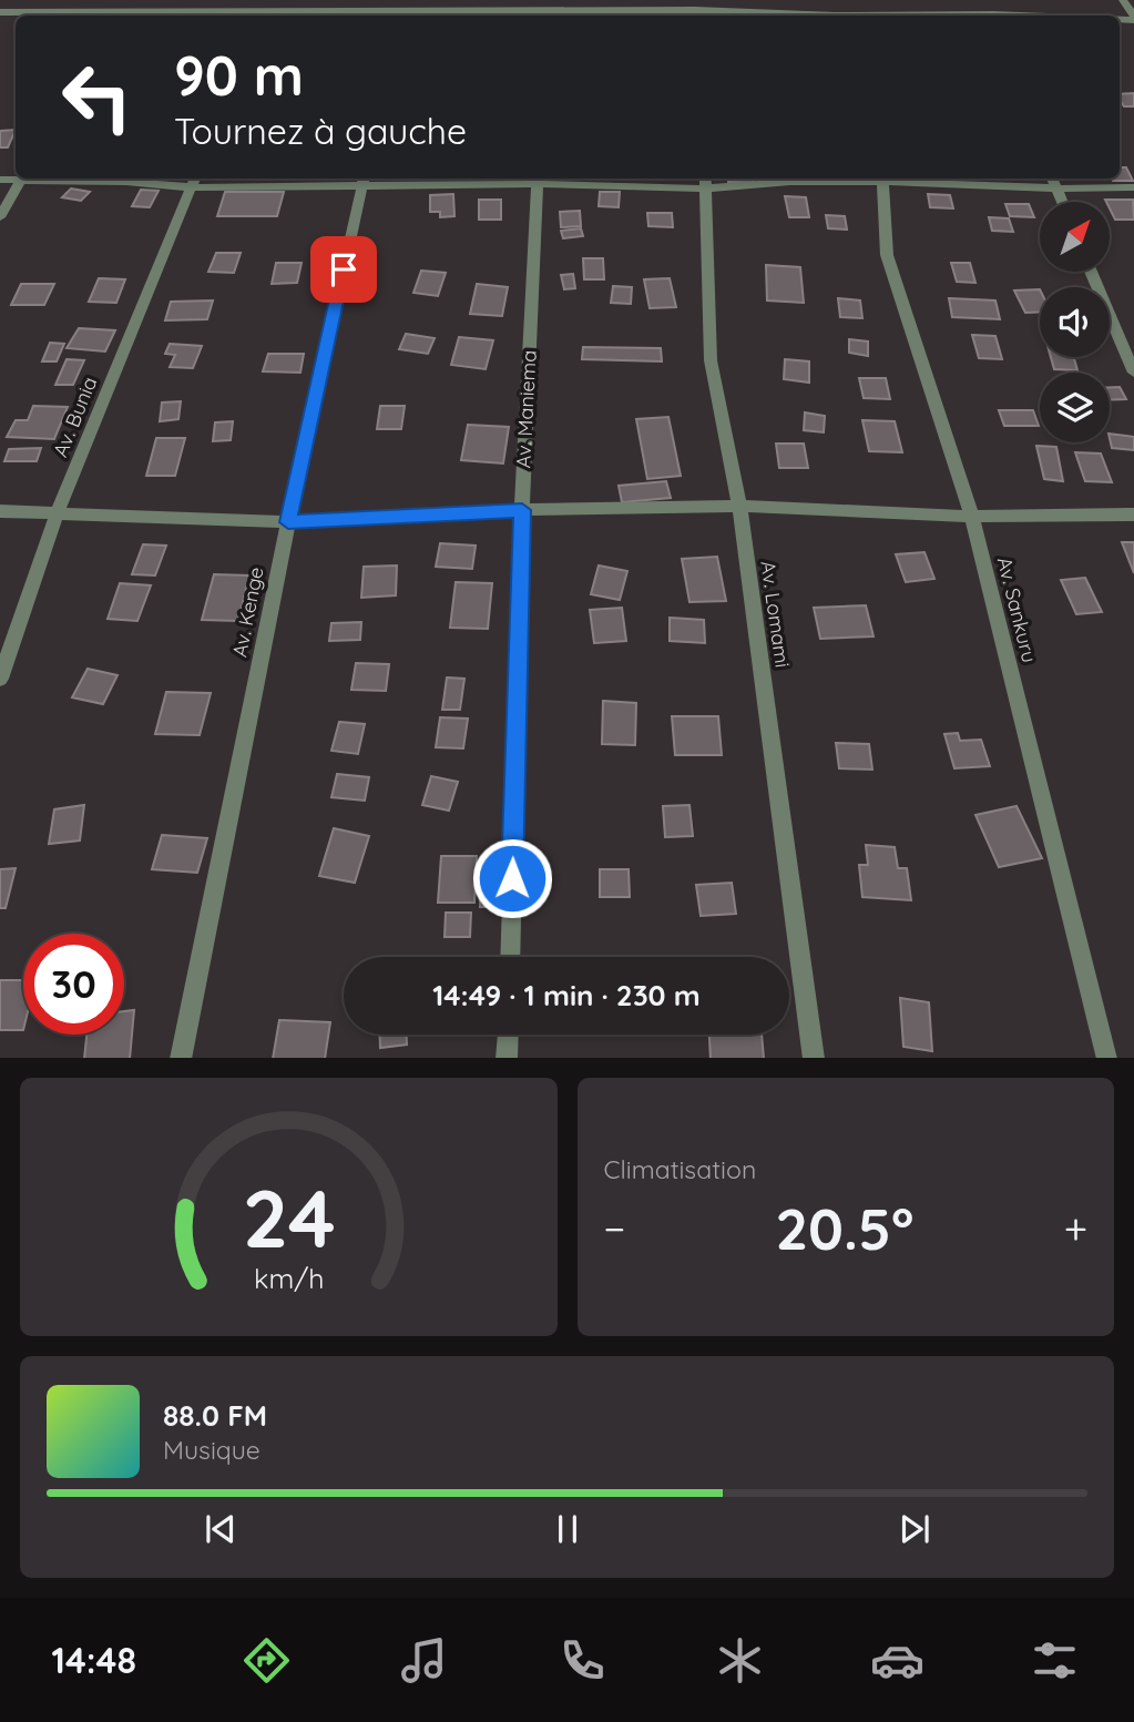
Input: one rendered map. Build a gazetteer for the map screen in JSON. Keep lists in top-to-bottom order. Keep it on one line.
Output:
{"streets":{"street":["Av. Maniema","Av. Bunia","Av. Sankuru","Av. Kenge","Av. Lomami"]},"north":"top right","page":{"turn":["90 m","Tournez à gauche"],"limit":"30","trip":"14:49 · 1 min · 230 m","tile":"Climatisation","heat":["−","20.5°","+"],"song":["88.0 FM","Musique"],"tabs":"14:48","gauge":["24","km/h"]}}
